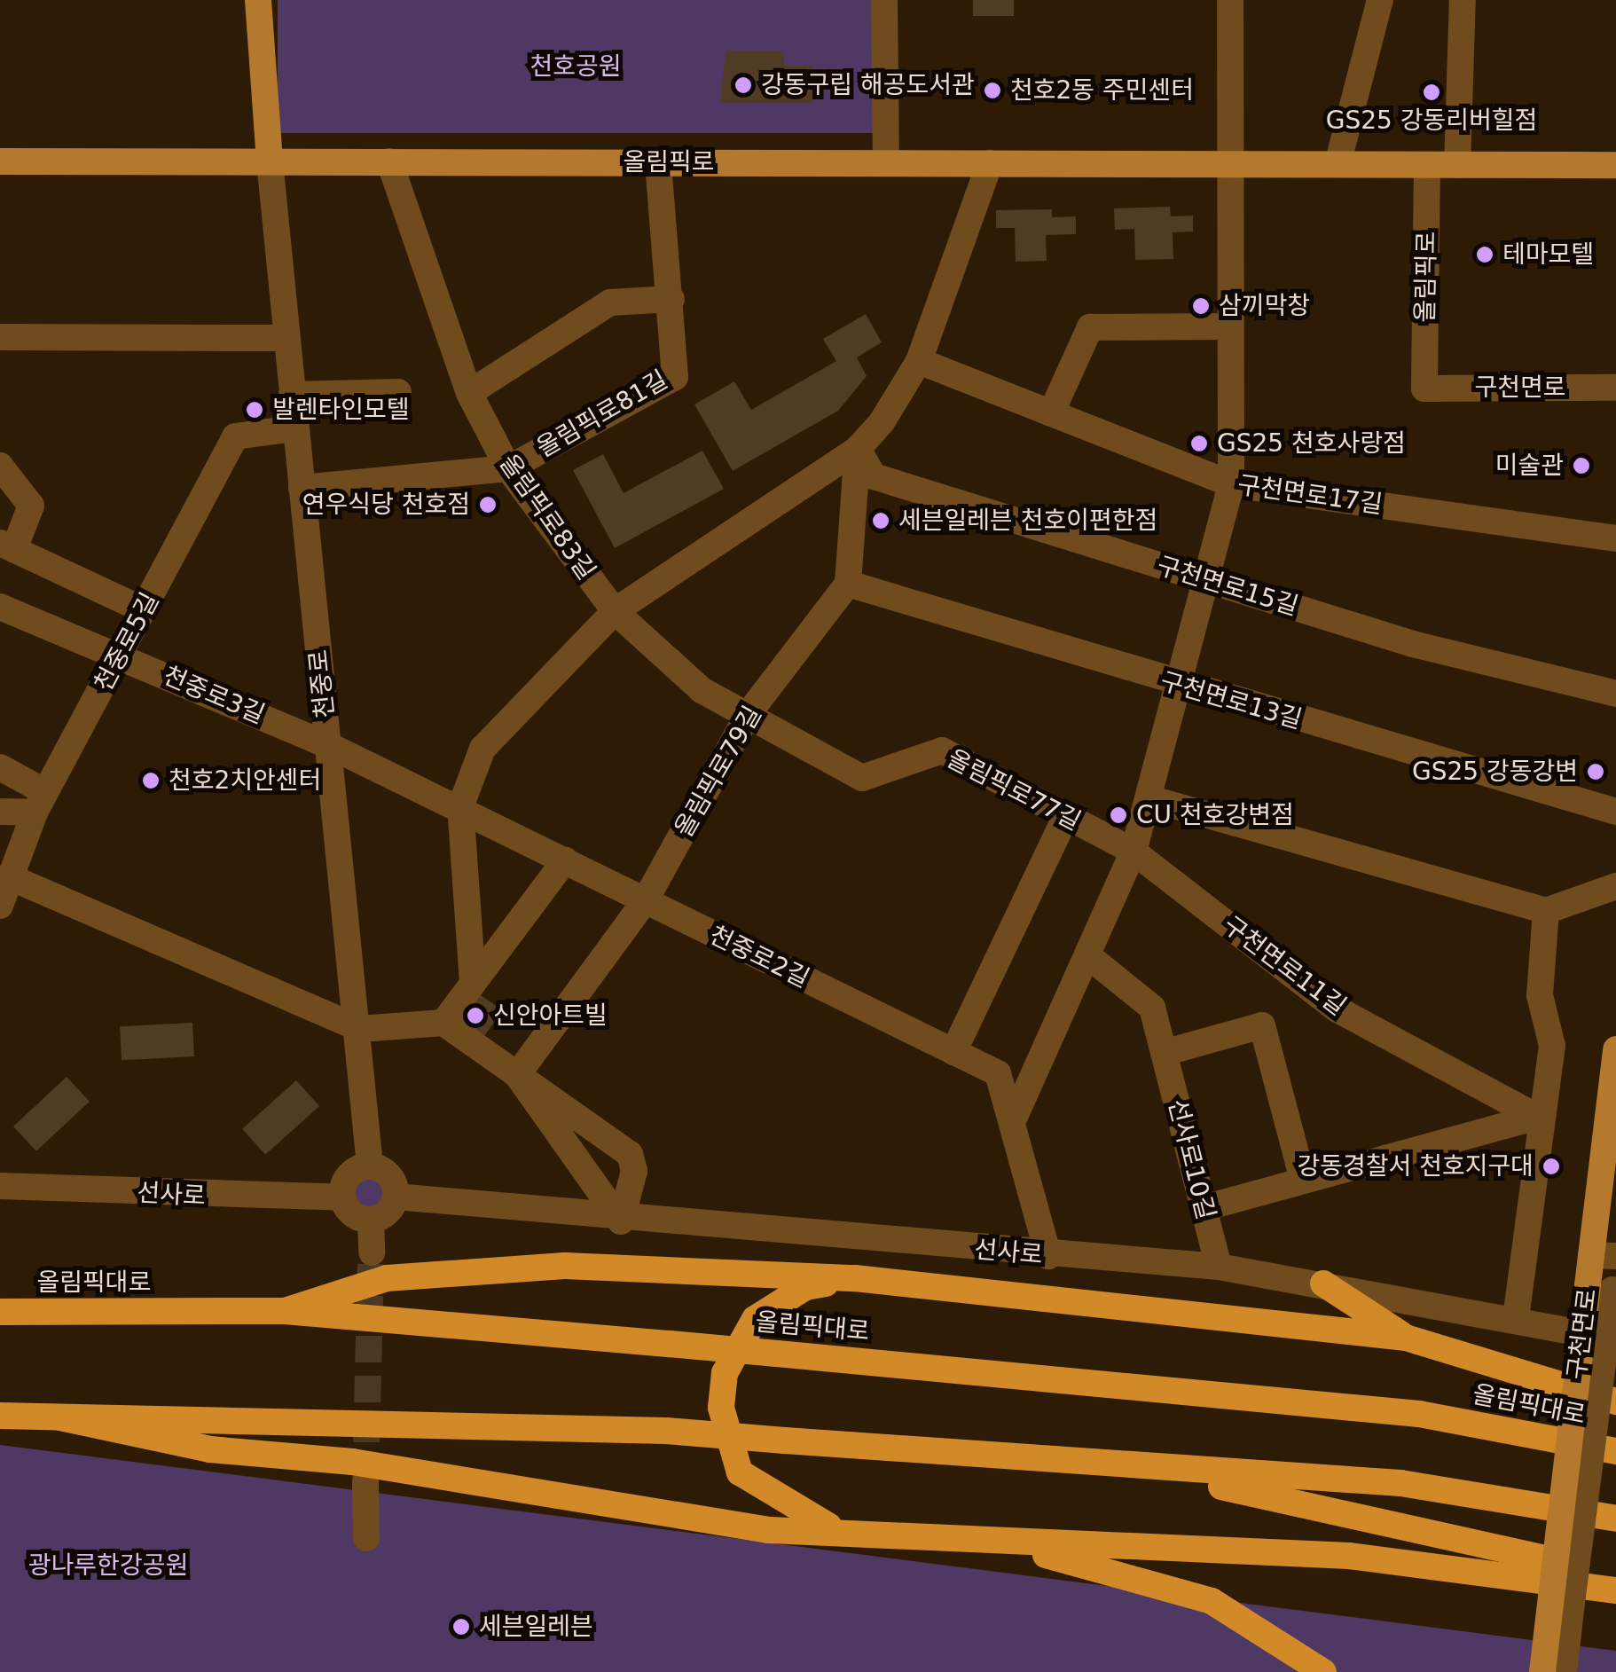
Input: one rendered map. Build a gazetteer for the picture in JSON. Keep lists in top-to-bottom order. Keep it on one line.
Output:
{"streets":{"highway":["올림픽대로"],"main road":["올림픽로","구천면로","천중로"],"street":["올림픽로81길","구천면로17길","올림픽로83길","구천면로15길","천중로5길","천중로3길","구천면로13길","올림픽로79길","올림픽로77길","천중로2길","구천면로11길","선사로10길","선사로"]},"crossings":[["올림픽로","구천면로"],["올림픽로","올림픽로81길"],["올림픽로","올림픽로83길"],["올림픽로","천중로"],["올림픽로81길","올림픽로83길"],["올림픽로81길","천중로"],["올림픽로83길","올림픽로79길"],["올림픽로83길","올림픽로77길"],["천중로5길","천중로"],["천중로5길","천중로3길"],["천중로","천중로3길"],["천중로","천중로2길"],["천중로","선사로"],["천중로3길","천중로2길"],["구천면로13길","올림픽로79길"],["올림픽로79길","올림픽로77길"],["올림픽로79길","천중로2길"],["올림픽로77길","구천면로11길"],["천중로2길","선사로"],["선사로10길","선사로"]],"parks":["천호공원","광나루한강공원"],"places":["강동구립 해공도서관","천호2동 주민센터","GS25 강동리버힐점","테마모텔","삼끼막창","발렌타인모텔","GS25 천호사랑점","미술관","연우식당 천호점","세븐일레븐 천호이편한점","GS25 강동강변","천호2치안센터","CU 천호강변점","신안아트빌","강동경찰서 천호지구대","세븐일레븐"]}
